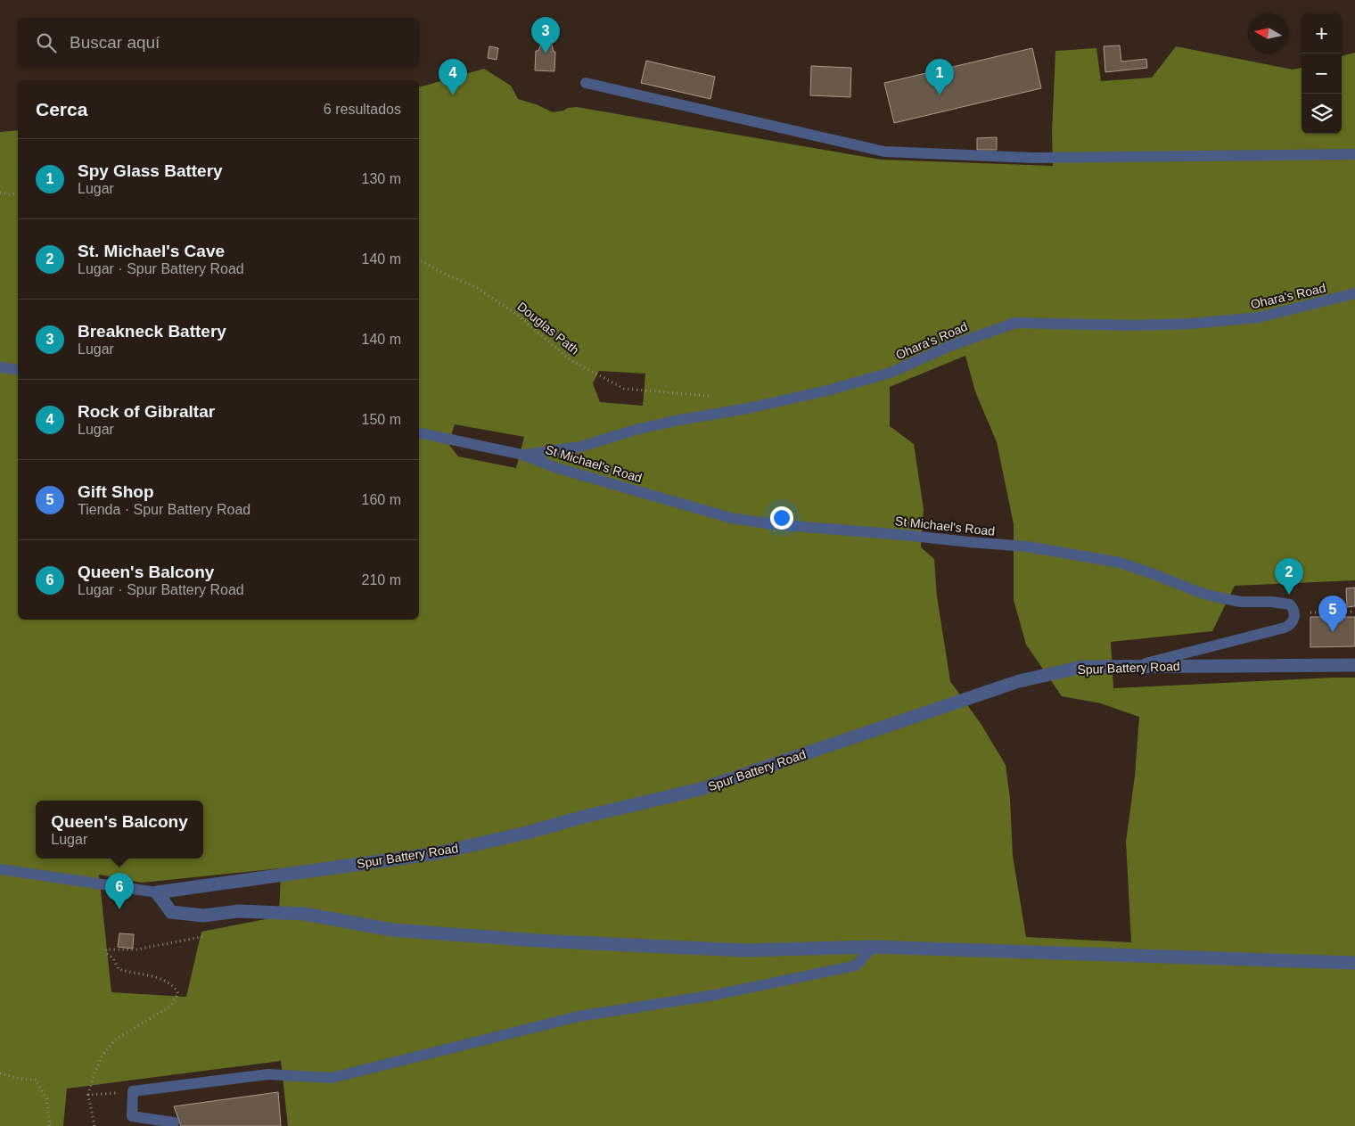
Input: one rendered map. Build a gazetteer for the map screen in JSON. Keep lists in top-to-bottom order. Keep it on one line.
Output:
{"streets":{"street":["Spur Battery Road"],"lane":["Ohara's Road","St Michael's Road"],"path":["Douglas Path"]},"crossings":[["Ohara's Road","St Michael's Road"]],"north":"left","page":{"map_buttons":["+","−"],"pins":["3","1","4","2","5","6"],"search":"Buscar aquí","heading":["Cerca","6 resultados"],"list":[{"mark":"1","name":"Spy Glass Battery","note":"Lugar","value":"130 m"},{"mark":"2","name":"St. Michael's Cave","note":"Lugar · Spur Battery Road","value":"140 m"},{"mark":"3","name":"Breakneck Battery","note":"Lugar","value":"140 m"},{"mark":"4","name":"Rock of Gibraltar","note":"Lugar","value":"150 m"},{"mark":"5","name":"Gift Shop","note":"Tienda · Spur Battery Road","value":"160 m"},{"mark":"6","name":"Queen's Balcony","note":"Lugar · Spur Battery Road","value":"210 m"}],"popup":["Queen's Balcony","Lugar"]}}
